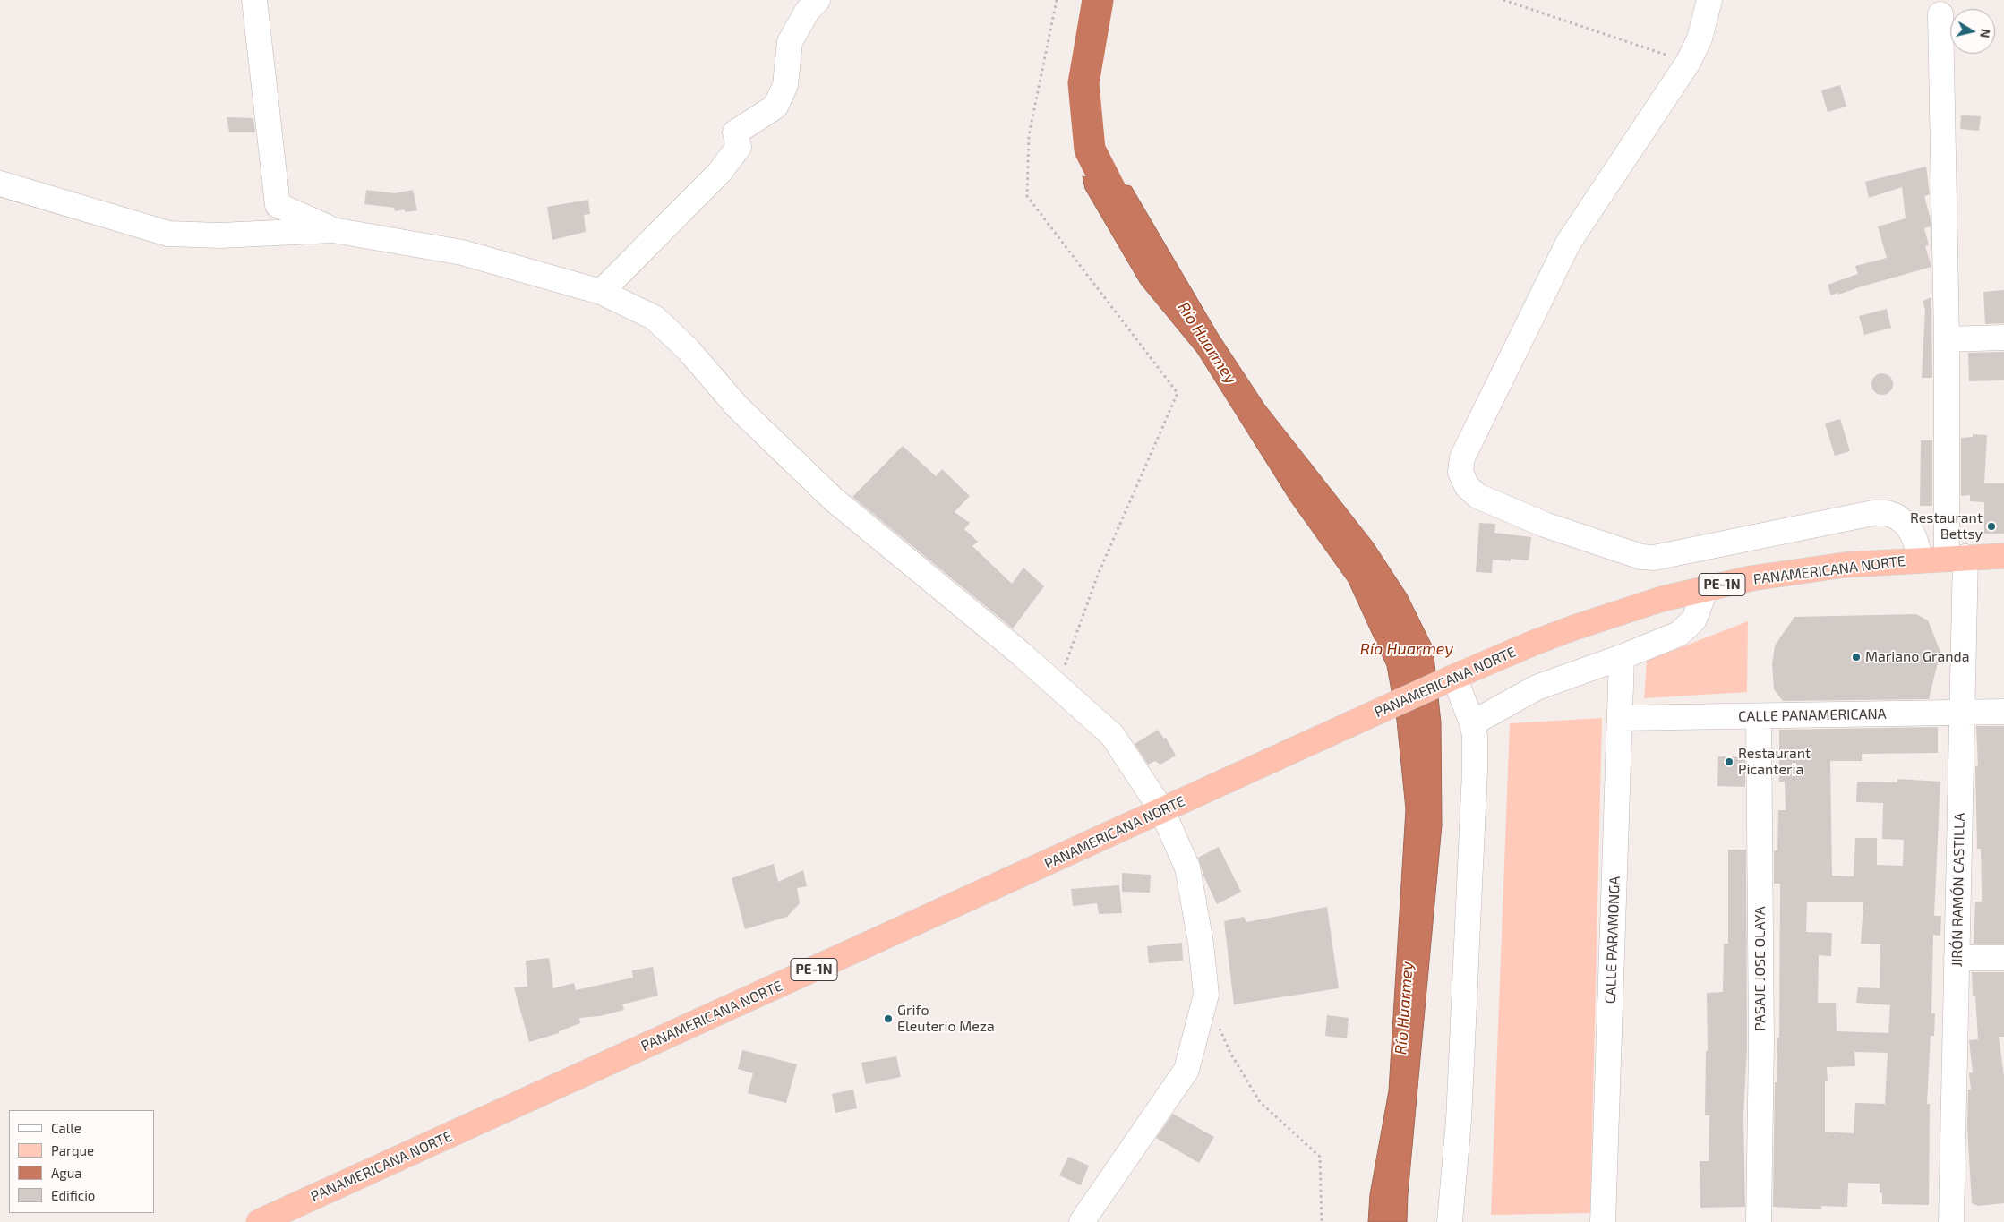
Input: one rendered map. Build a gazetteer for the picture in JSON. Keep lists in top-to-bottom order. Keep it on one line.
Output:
{"streets":{"highway":["PANAMERICANA NORTE","PE-1N"],"street":["CALLE PANAMERICANA","JIRÓN RAMÓN CASTILLA","CALLE PARAMONGA","PASAJE JOSE OLAYA"]},"crossings":[["PANAMERICANA NORTE","JIRÓN RAMÓN CASTILLA"],["CALLE PANAMERICANA","JIRÓN RAMÓN CASTILLA"],["CALLE PANAMERICANA","CALLE PARAMONGA"],["CALLE PANAMERICANA","PASAJE JOSE OLAYA"]],"water":["Río Huarmey"],"places":["Restaurant Bettsy","Mariano Granda","Restaurant Picanteria","Grifo Eleuterio Meza"],"legend":["Calle","Parque","Agua","Edificio"],"north":"right"}
